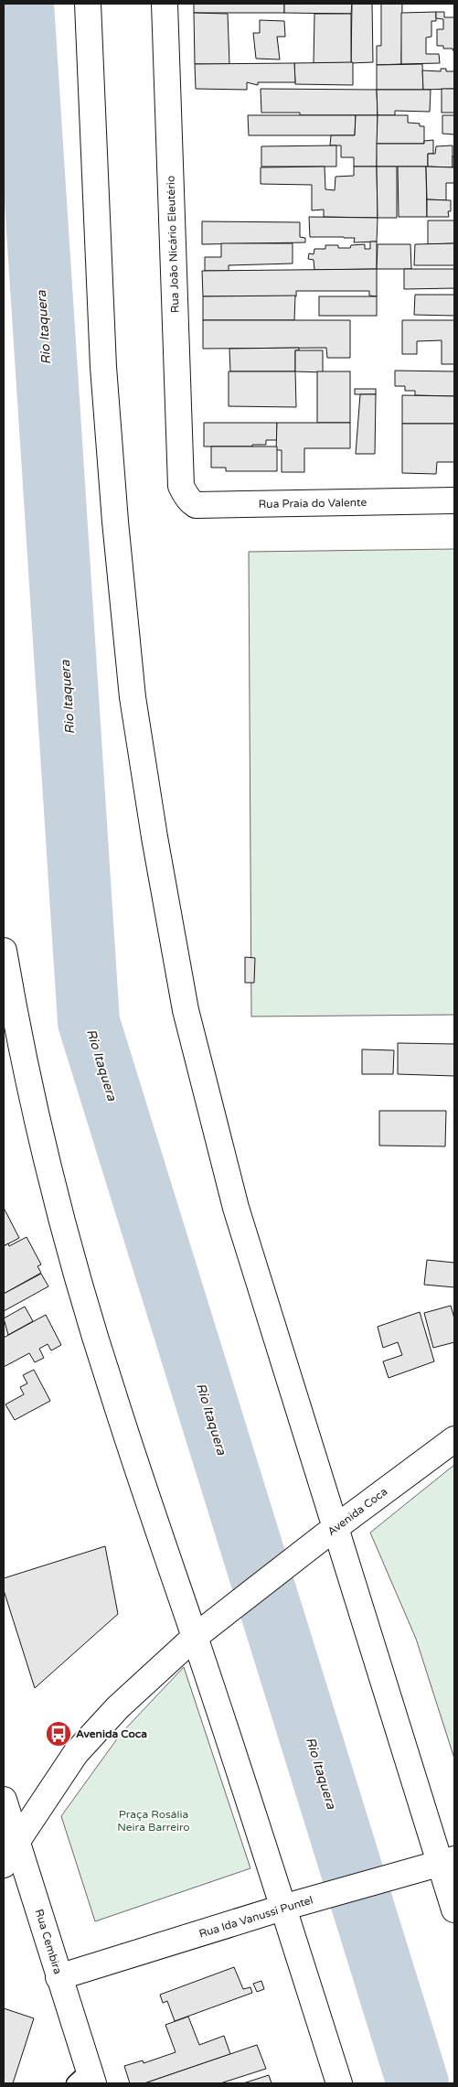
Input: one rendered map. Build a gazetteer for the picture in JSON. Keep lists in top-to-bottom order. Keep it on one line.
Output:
{"streets":{"street":["Rua João Nicário Eleutério","Rua Praia do Valente","Avenida Coca","Rua Ida Vanussi Puntel","Rua Cembira"]},"crossings":[["Rua João Nicário Eleutério","Rua Praia do Valente"],["Avenida Coca","Rua Cembira"],["Rua Ida Vanussi Puntel","Rua Cembira"]],"water":["Rio Itaquera"],"parks":["Praça Rosália Neira Barreiro"],"places":{"bus stop":["Avenida Coca"]}}
